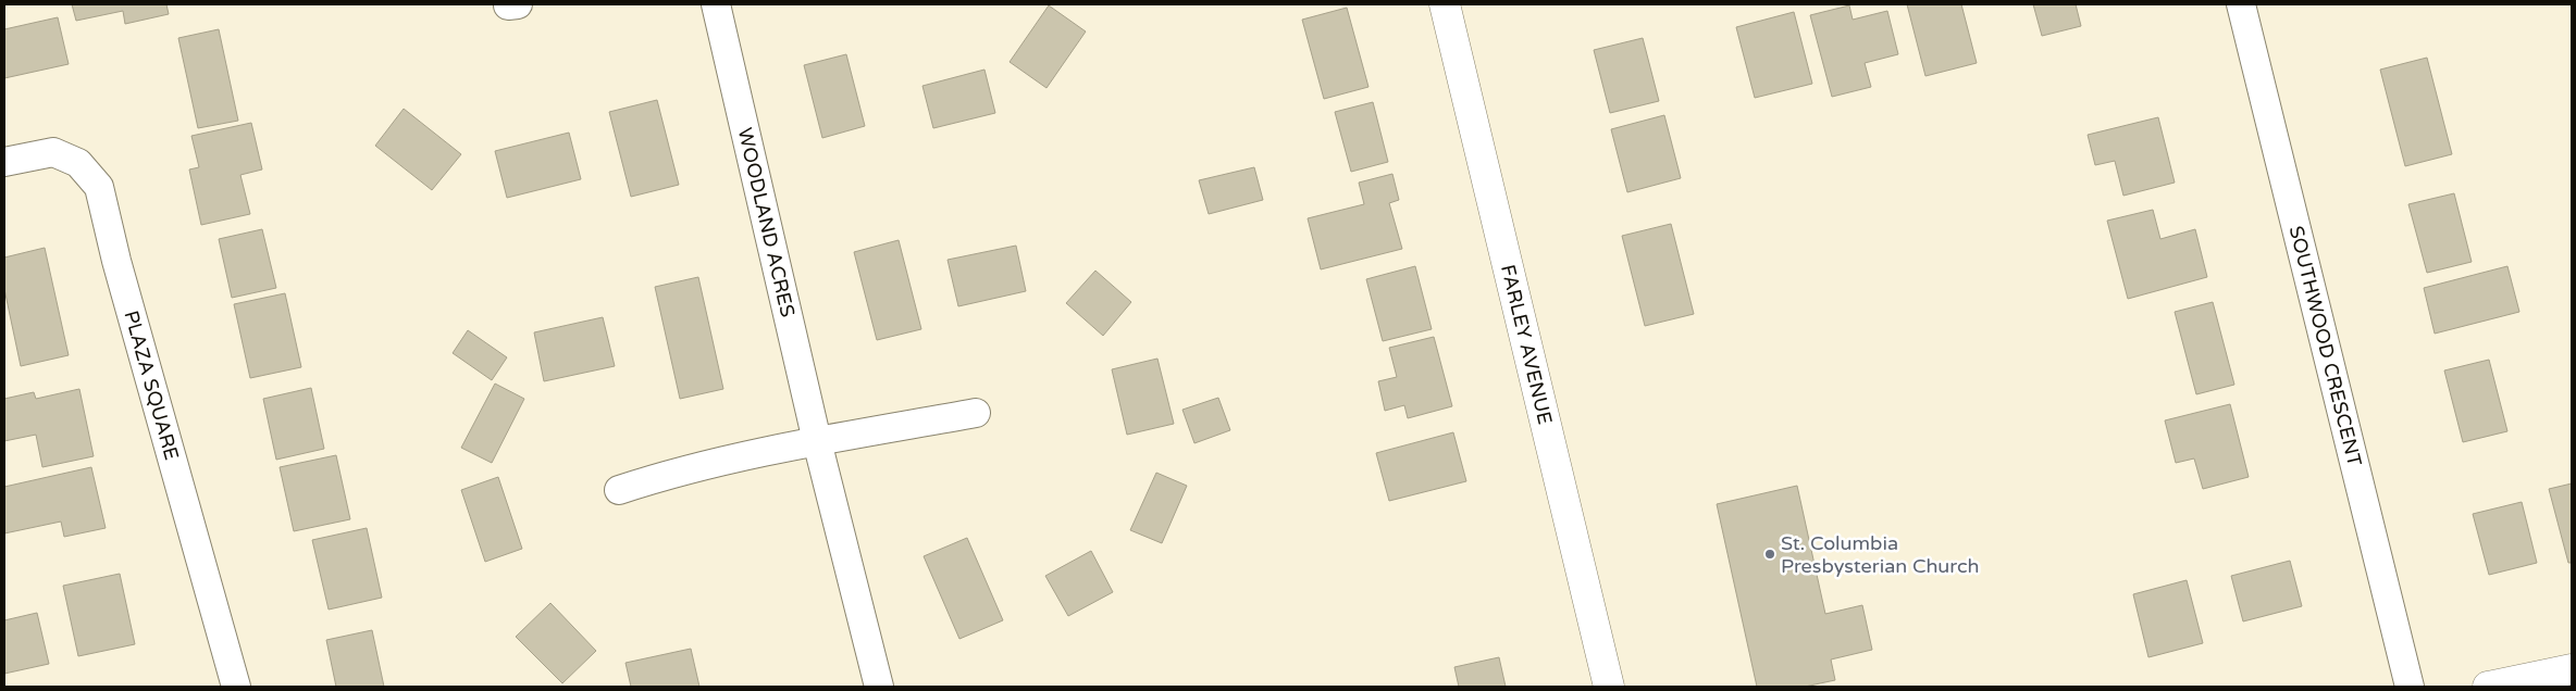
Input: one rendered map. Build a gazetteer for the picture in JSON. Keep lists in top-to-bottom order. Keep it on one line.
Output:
{"streets":{"street":["WOODLAND ACRES","FARLEY AVENUE","SOUTHWOOD CRESCENT","PLAZA SQUARE"]},"places":["St. Columbia Presbysterian Church"]}
